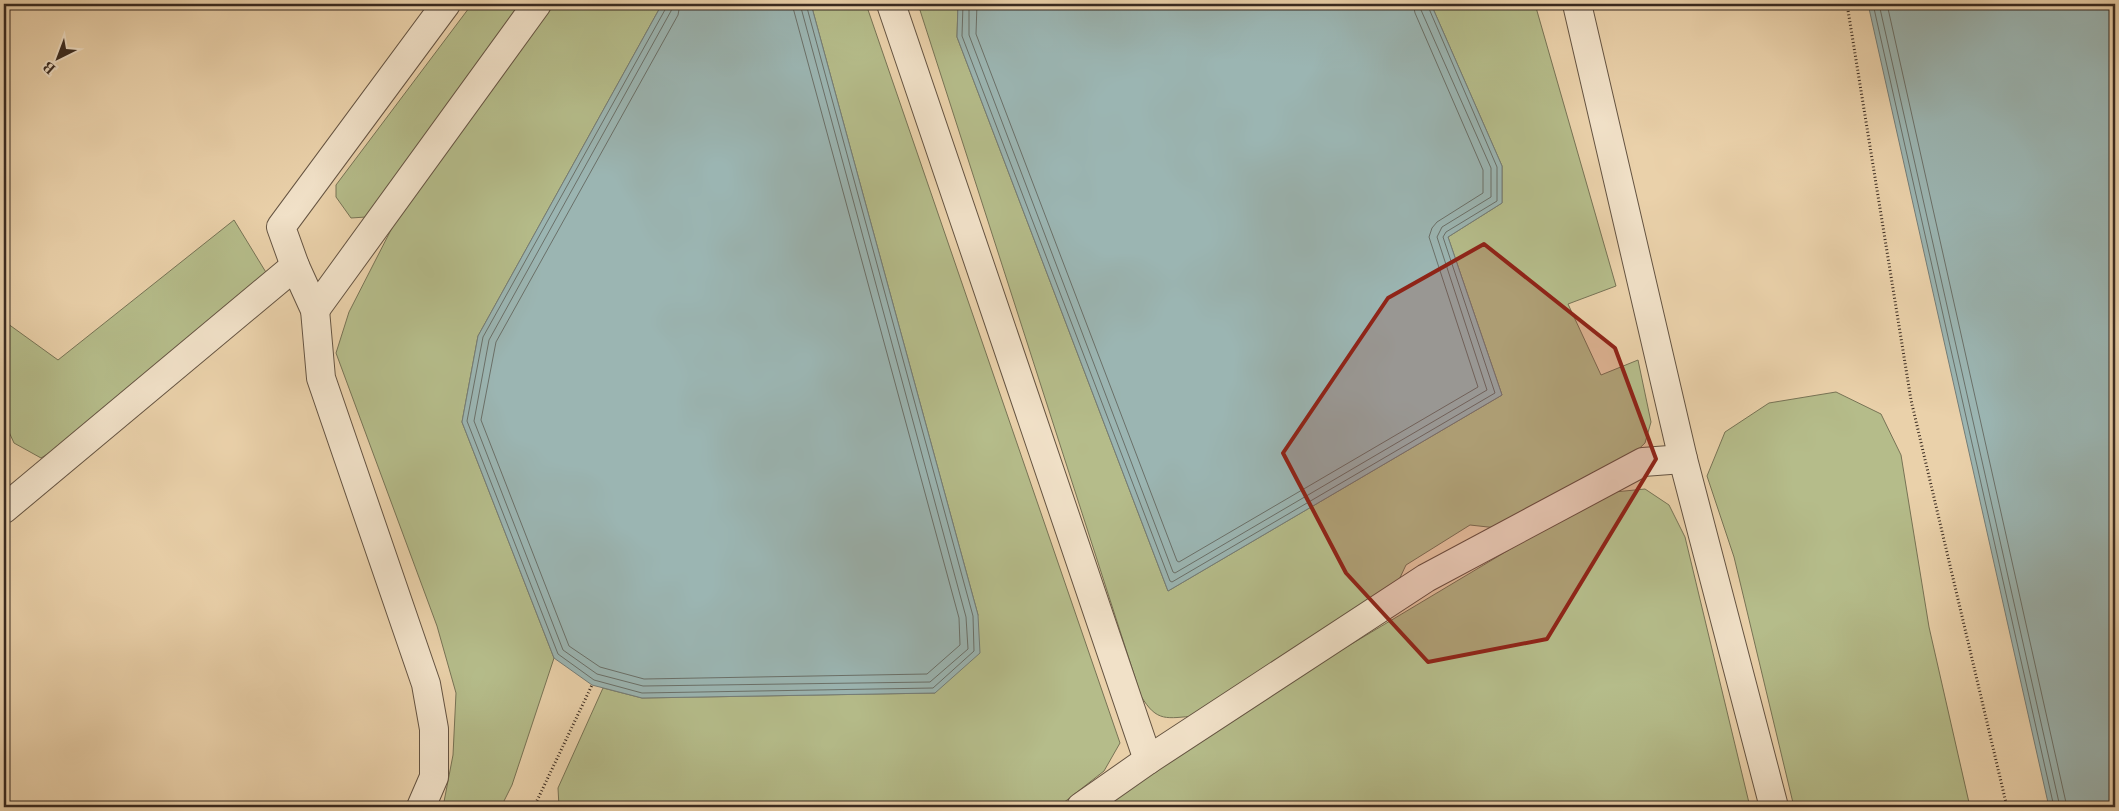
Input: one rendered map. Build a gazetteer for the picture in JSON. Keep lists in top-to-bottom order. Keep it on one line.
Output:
{"north":"bottom left"}
